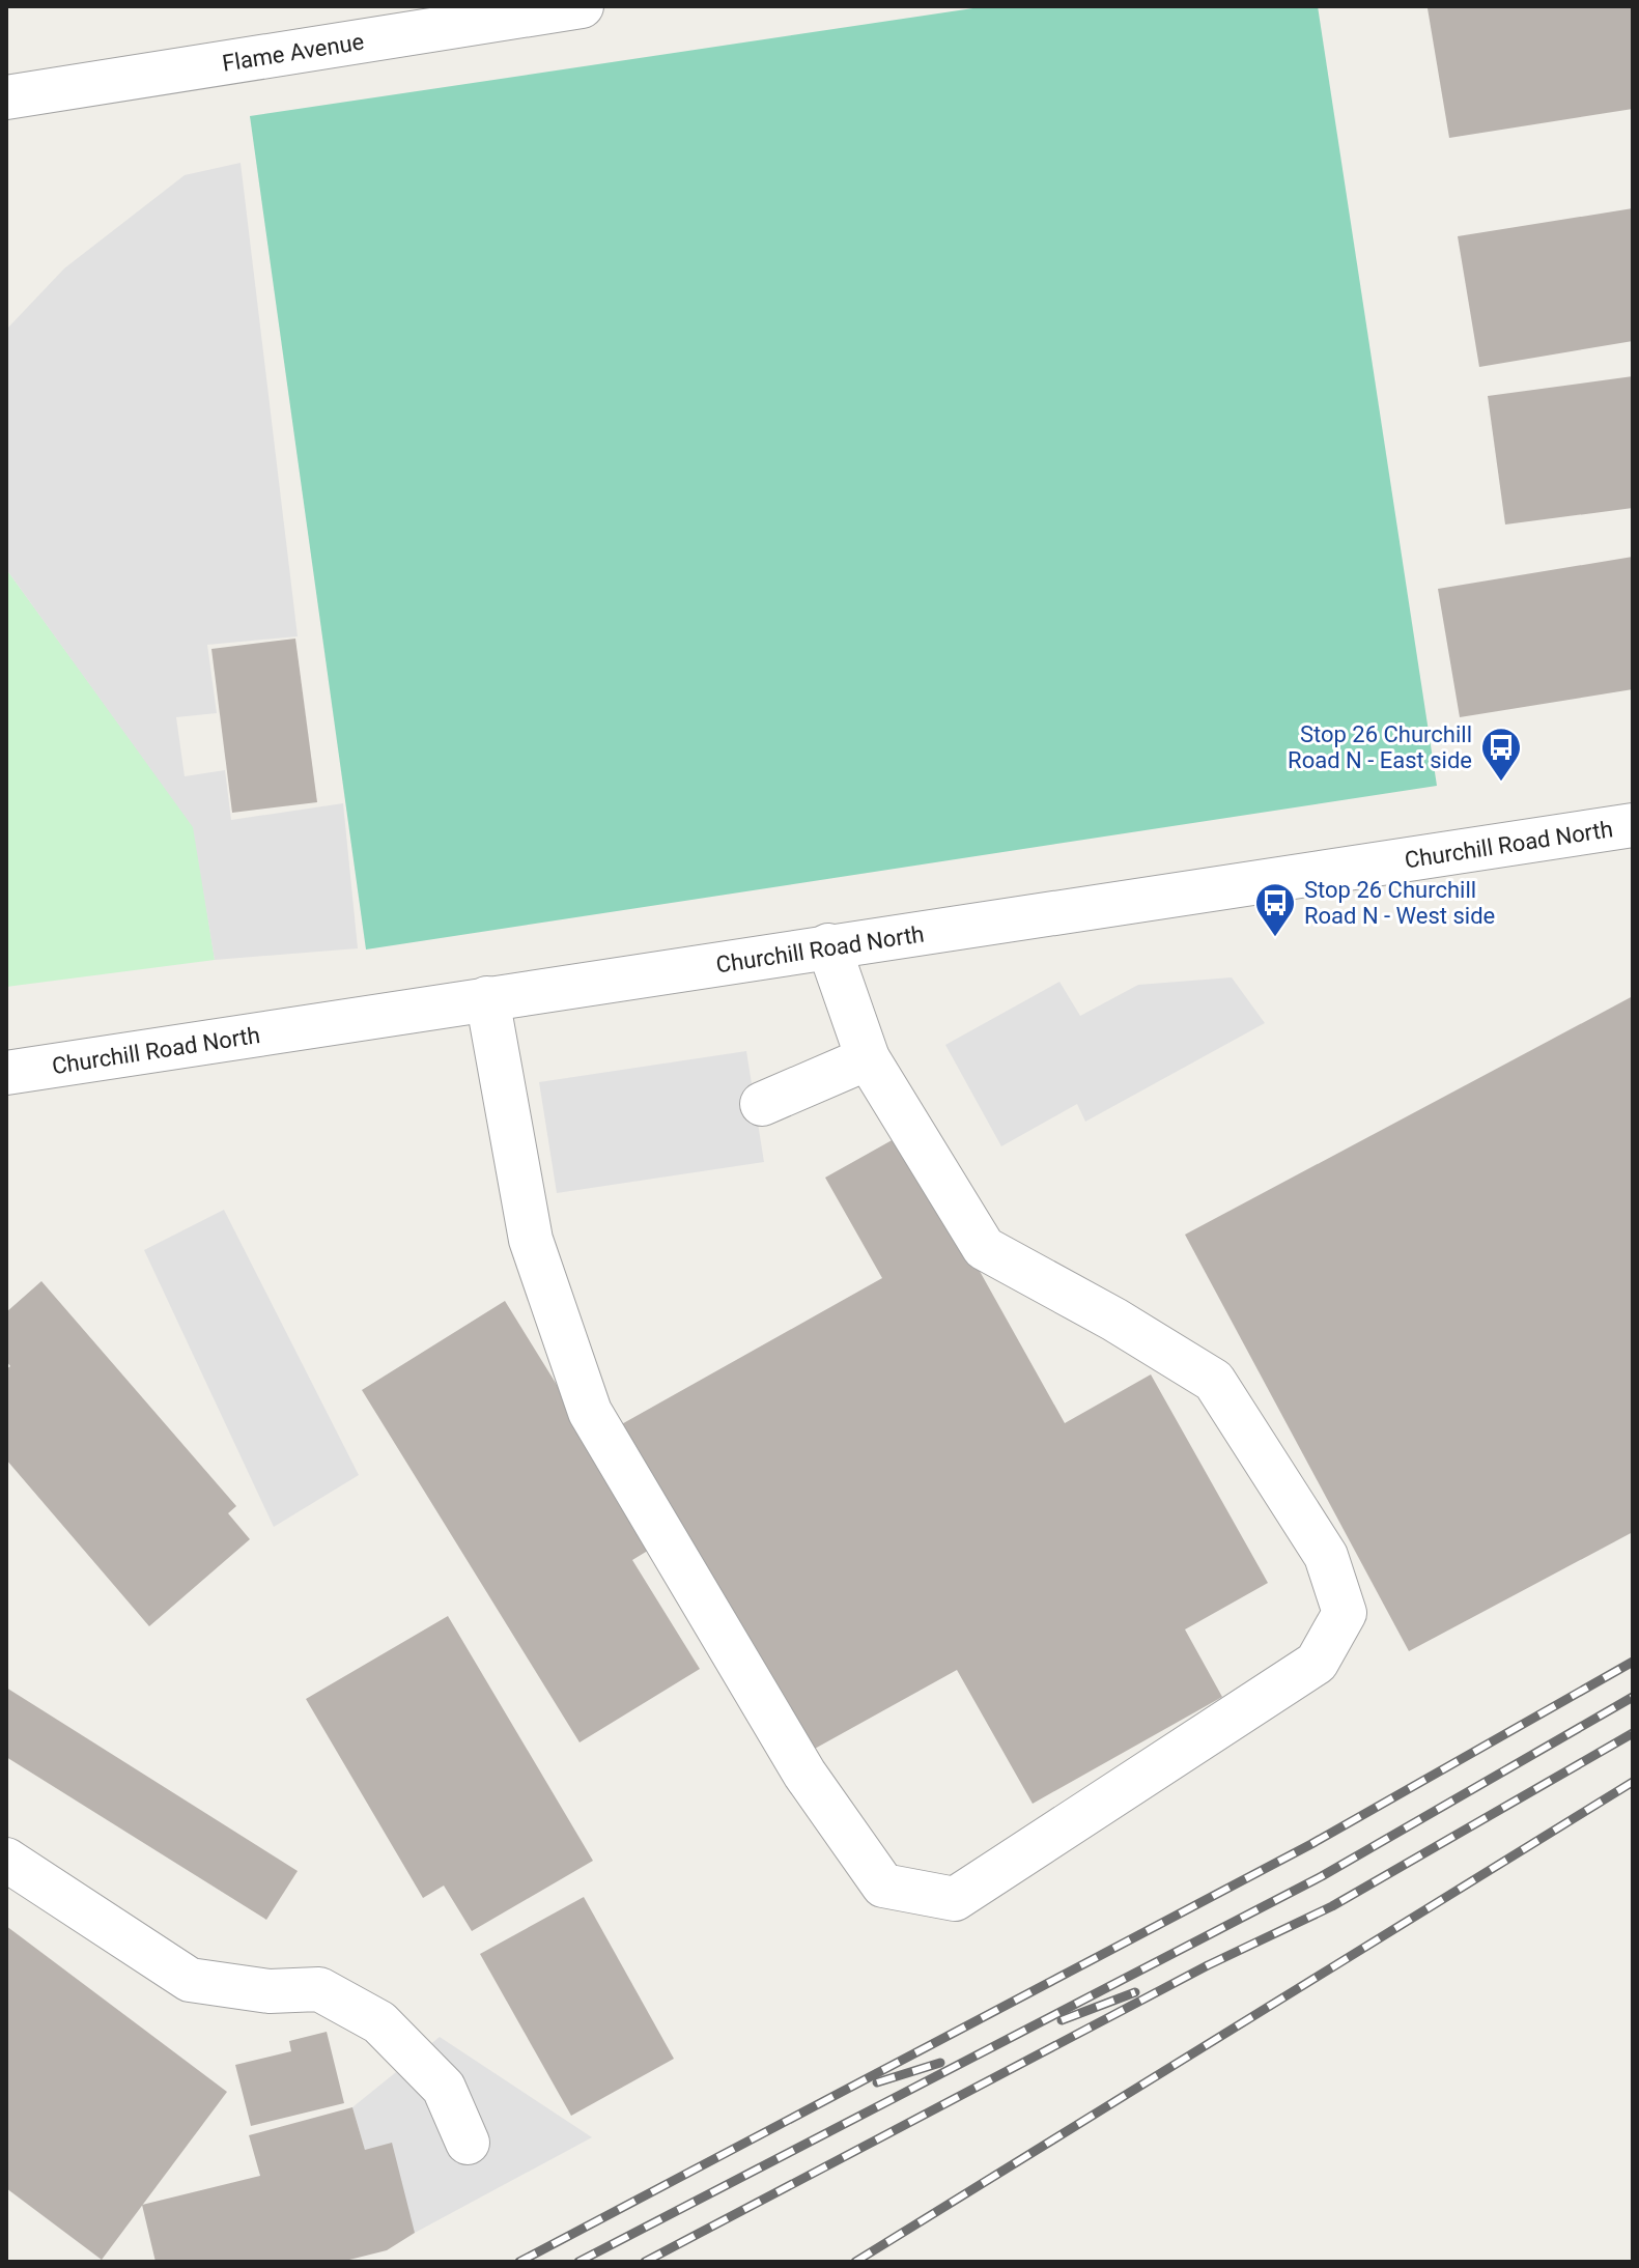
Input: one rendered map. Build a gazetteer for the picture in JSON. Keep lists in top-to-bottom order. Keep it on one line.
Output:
{"streets":{"street":["Flame Avenue","Churchill Road North"]},"places":{"bus stop":["Stop 26 Churchill Road N - East side","Stop 26 Churchill Road N - West side"]}}
